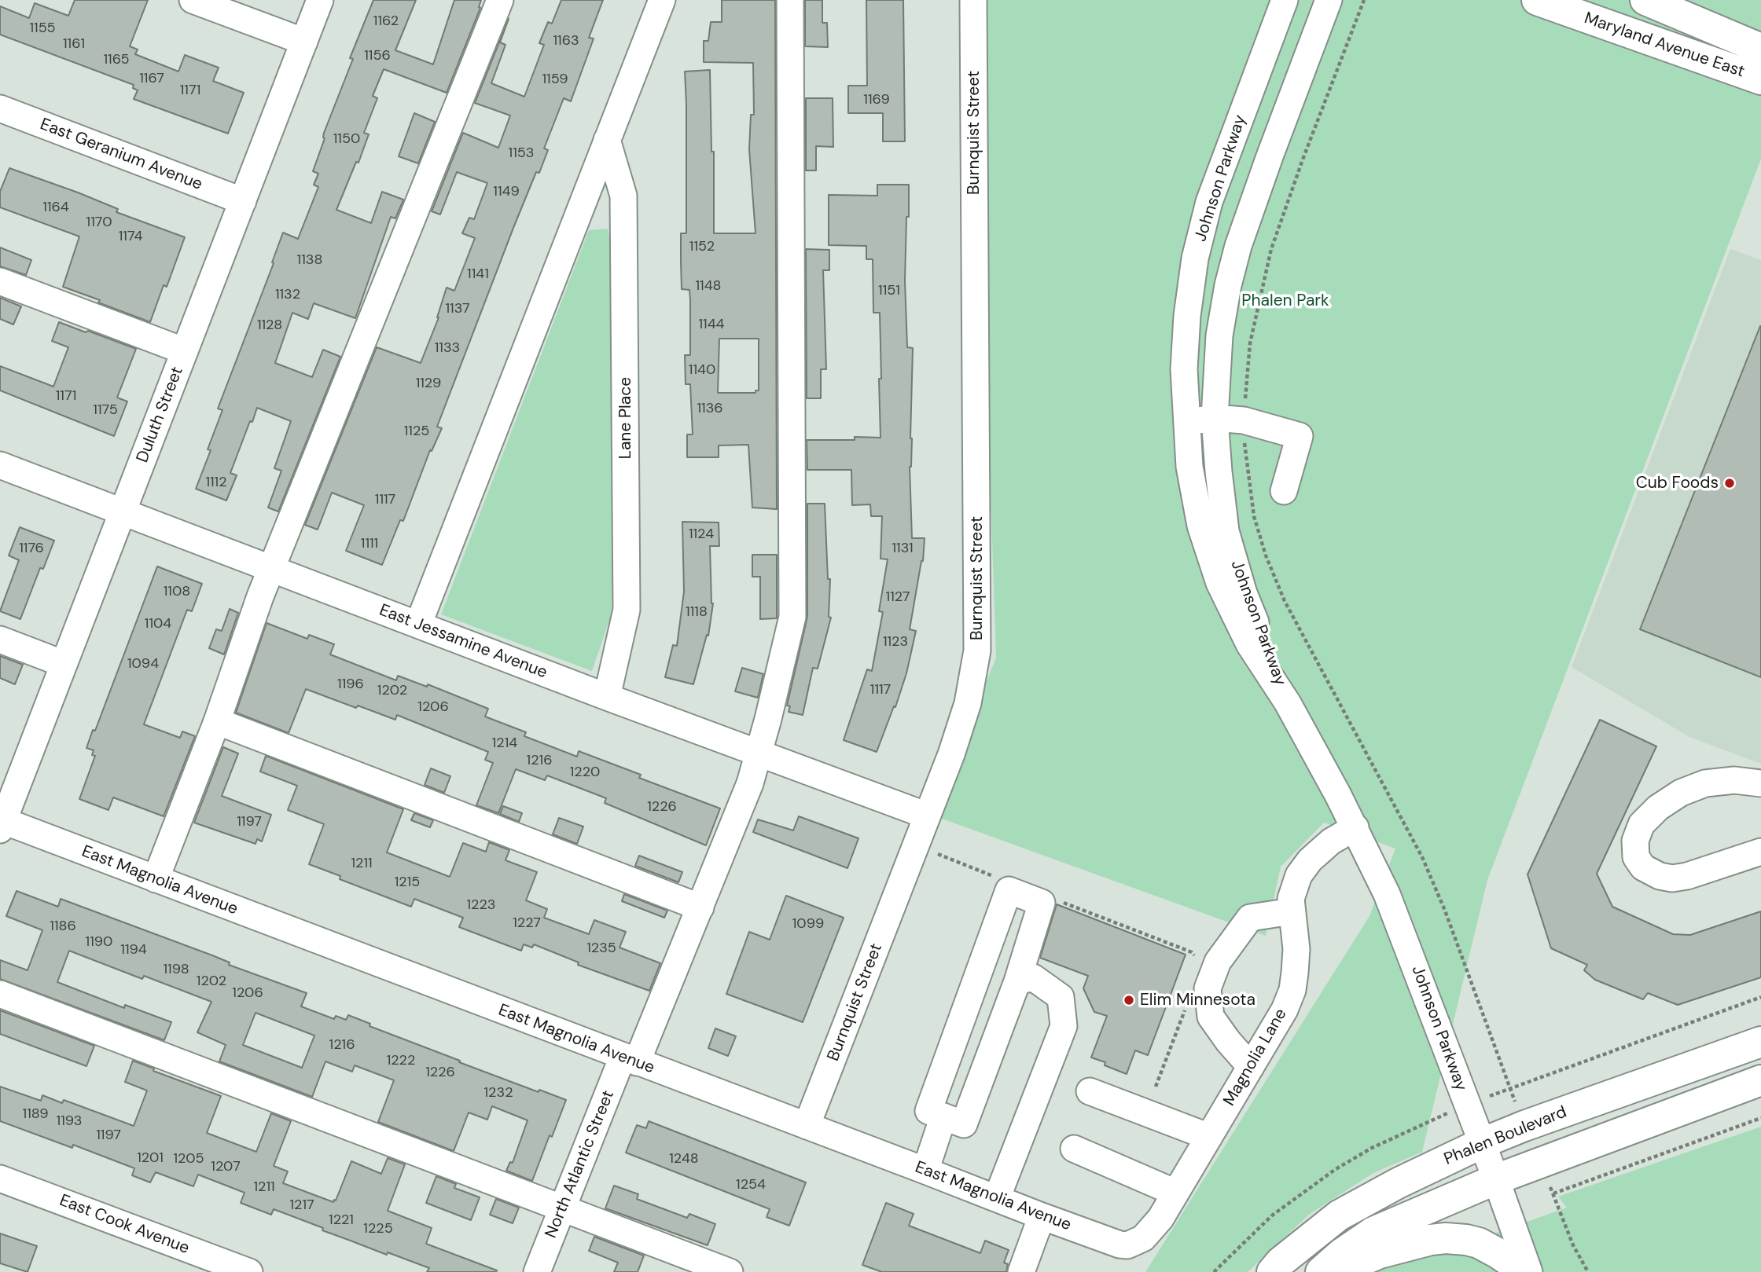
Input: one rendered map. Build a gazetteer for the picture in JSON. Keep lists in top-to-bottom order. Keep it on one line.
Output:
{"streets":{"main road":["Maryland Avenue East","Phalen Boulevard"],"street":["Burnquist Street","East Geranium Avenue","Johnson Parkway","Duluth Street","Lane Place","East Jessamine Avenue","East Magnolia Avenue","Magnolia Lane","North Atlantic Street","East Cook Avenue"]},"crossings":[["Burnquist Street","East Jessamine Avenue"],["Burnquist Street","East Magnolia Avenue"],["East Geranium Avenue","Duluth Street"],["Johnson Parkway","Magnolia Lane"],["Johnson Parkway","Phalen Boulevard"],["Duluth Street","East Jessamine Avenue"],["Duluth Street","East Magnolia Avenue"],["Lane Place","East Jessamine Avenue"],["East Jessamine Avenue","North Atlantic Street"],["East Magnolia Avenue","Magnolia Lane"],["East Magnolia Avenue","North Atlantic Street"]],"parks":["Phalen Park"],"places":["Cub Foods","Elim Minnesota"],"house_numbers":["1162","1155","1163","1161","1156","1165","1167","1159","1171","1169","1150","1153","1149","1164","1170","1174","1152","1138","1141","1148","1151","1132","1137","1144","1128","1133","1140","1129","1171","1136","1175","1125","1112","1117","1124","1111","1176","1131","1108","1127","1118","1104","1123","1094","1196","1117","1202","1206","1214","1216","1220","1226","1197","1211","1215","1223","1227","1099","1186","1190","1235","1194","1198","1202","1206","1216","1222","1226","1232","1189","1193","1197","1201","1205","1248","1207","1254","1211","1217","1221","1225"]}
